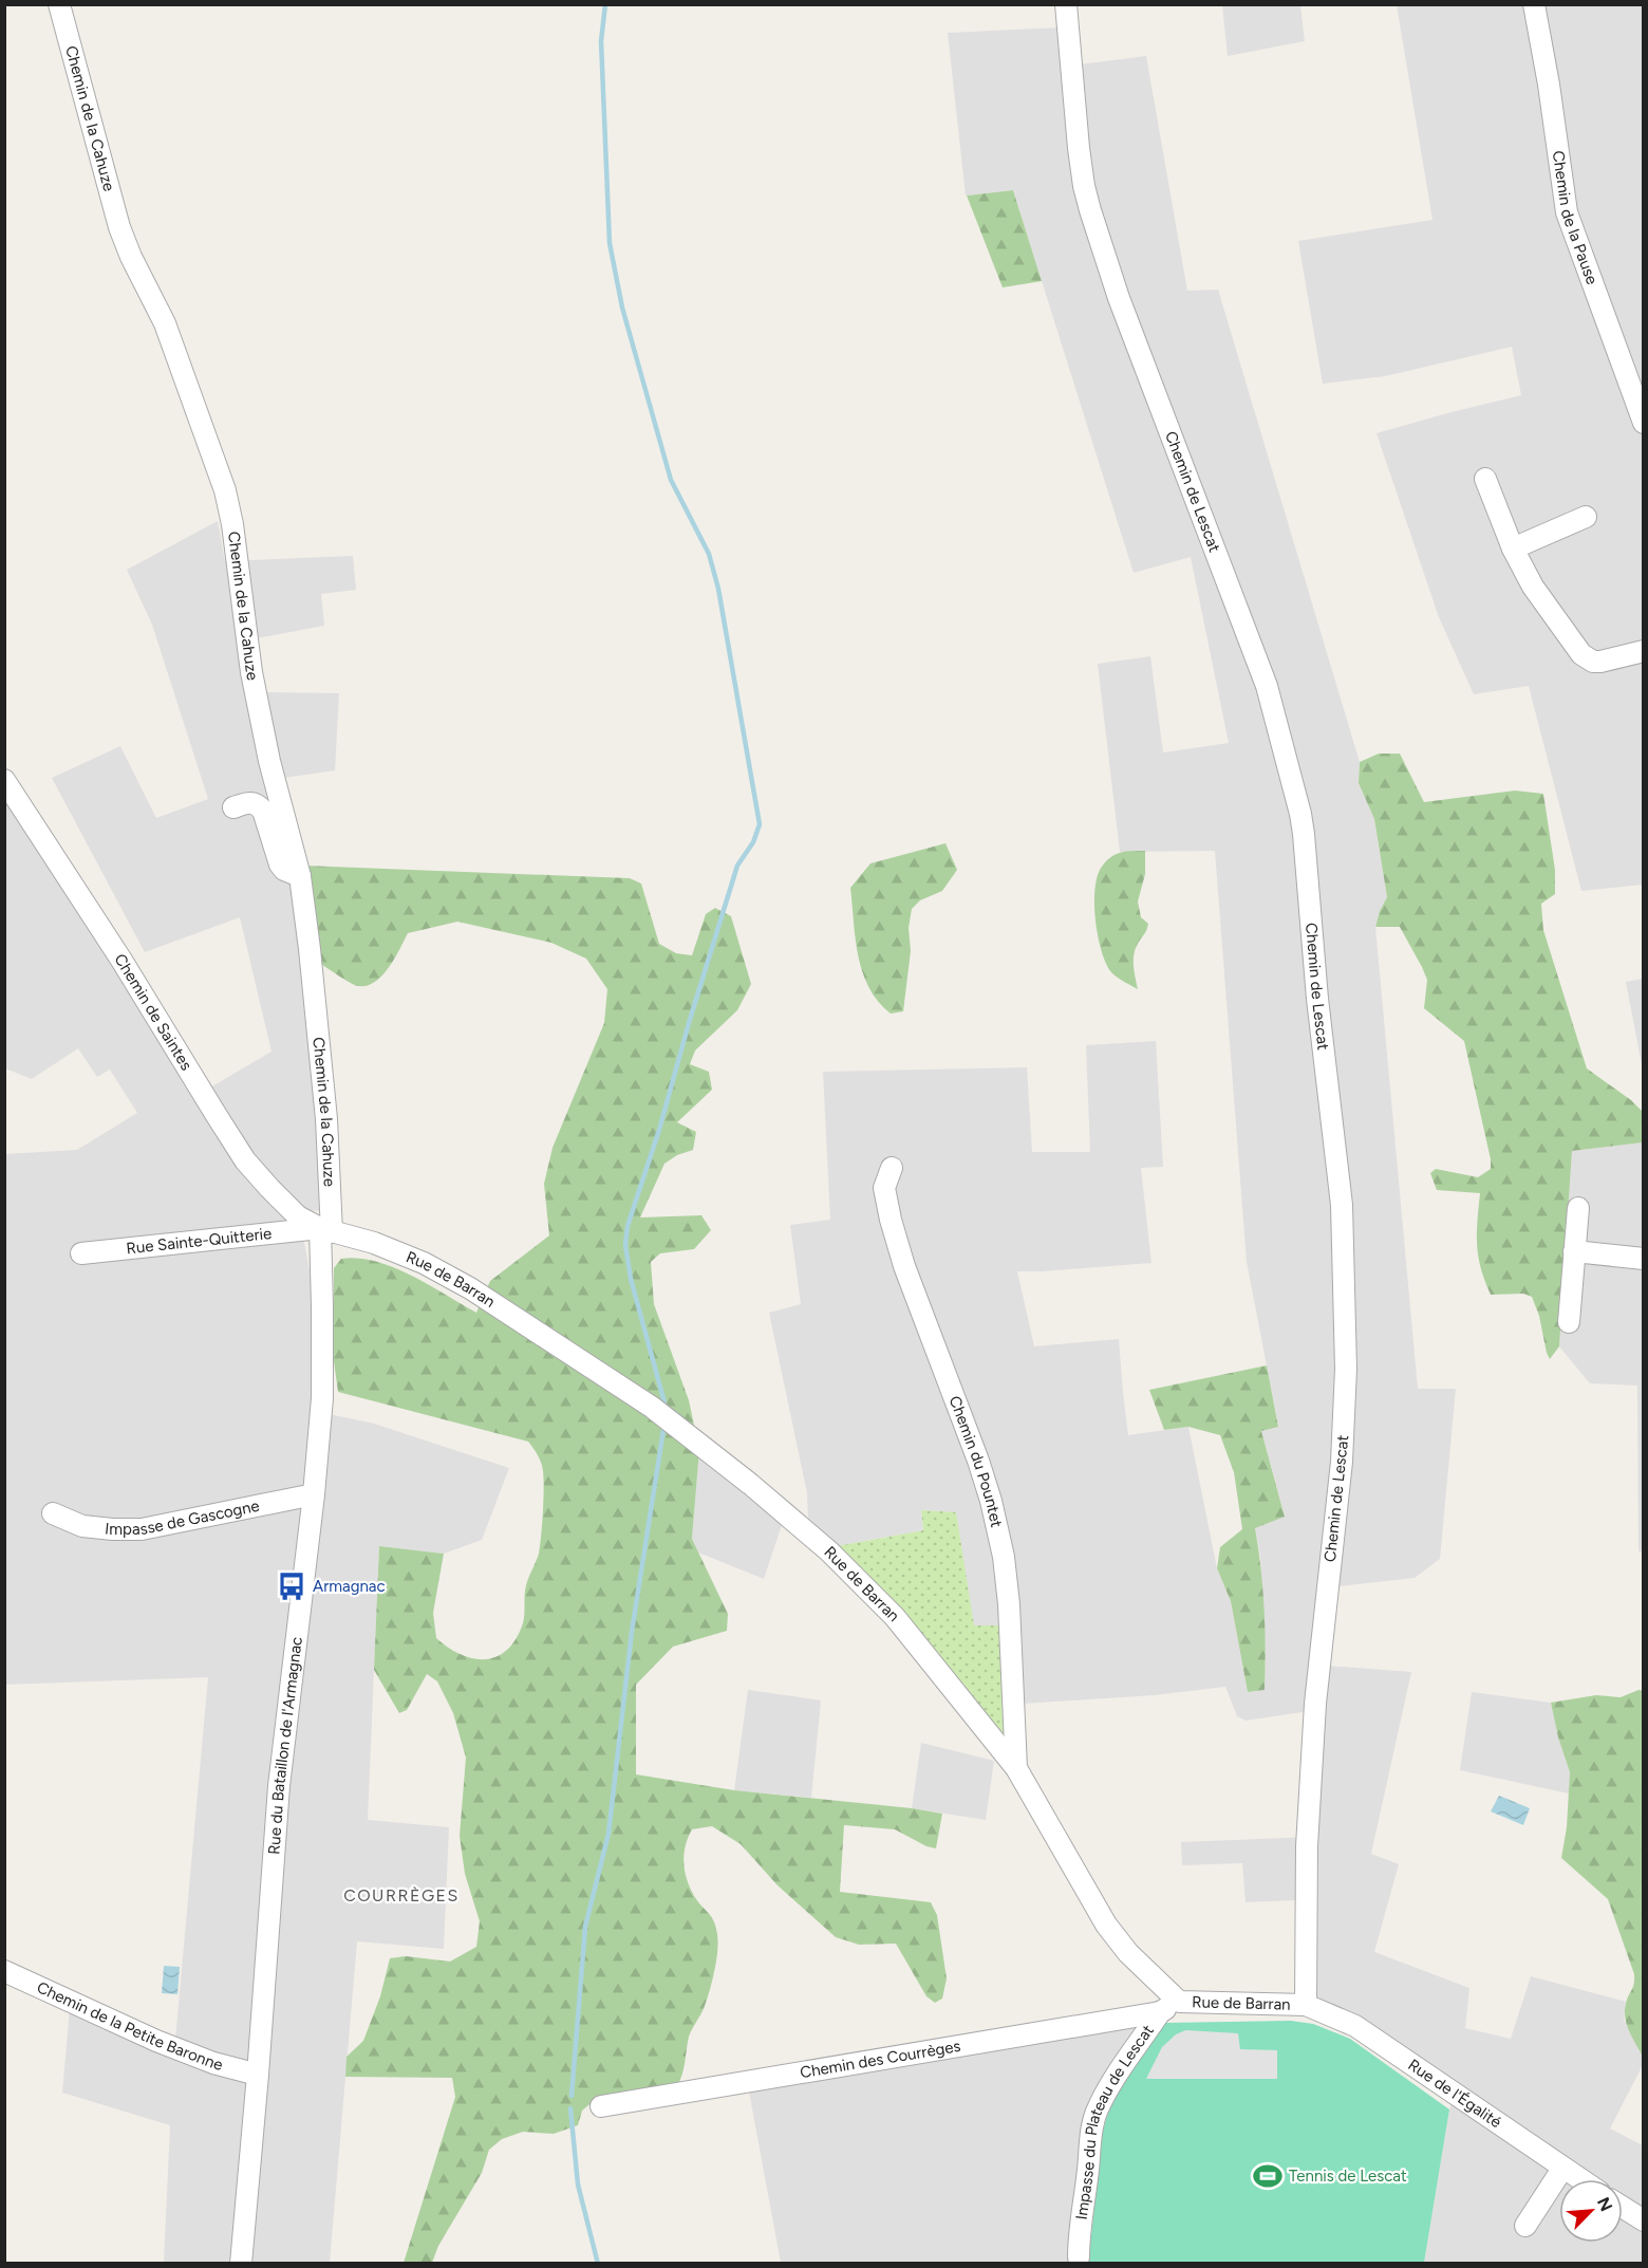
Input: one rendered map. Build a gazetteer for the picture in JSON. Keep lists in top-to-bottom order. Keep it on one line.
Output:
{"streets":{"street":["Chemin de la Cahuze","Chemin de la Pause","Chemin de Lescat","Chemin de Saintes","Rue Sainte-Quitterie","Rue de Barran","Chemin du Pountet","Impasse de Gascogne","Rue du Bataillon de l'Armagnac","Chemin de la Petite Baronne","Chemin des Courrèges","Rue de l'Égalité","Impasse du Plateau de Lescat"]},"crossings":[["Chemin de la Cahuze","Chemin de Saintes"],["Chemin de la Cahuze","Rue Sainte-Quitterie"],["Chemin de la Cahuze","Rue de Barran"],["Chemin de la Cahuze","Rue du Bataillon de l'Armagnac"],["Chemin de Lescat","Rue de Barran"],["Chemin de Lescat","Rue de l'Égalité"],["Chemin de Saintes","Rue Sainte-Quitterie"],["Chemin de Saintes","Rue de Barran"],["Chemin de Saintes","Rue du Bataillon de l'Armagnac"],["Rue Sainte-Quitterie","Rue de Barran"],["Rue Sainte-Quitterie","Rue du Bataillon de l'Armagnac"],["Rue de Barran","Chemin du Pountet"],["Rue de Barran","Rue du Bataillon de l'Armagnac"],["Rue de Barran","Rue de l'Égalité"],["Rue de Barran","Impasse du Plateau de Lescat"],["Impasse de Gascogne","Rue du Bataillon de l'Armagnac"],["Rue du Bataillon de l'Armagnac","Chemin de la Petite Baronne"],["Chemin des Courrèges","Impasse du Plateau de Lescat"]],"districts":["COURRÈGES"],"places":{"bus stop":["Armagnac"],"sports":["Tennis de Lescat"]},"north":"top right"}
